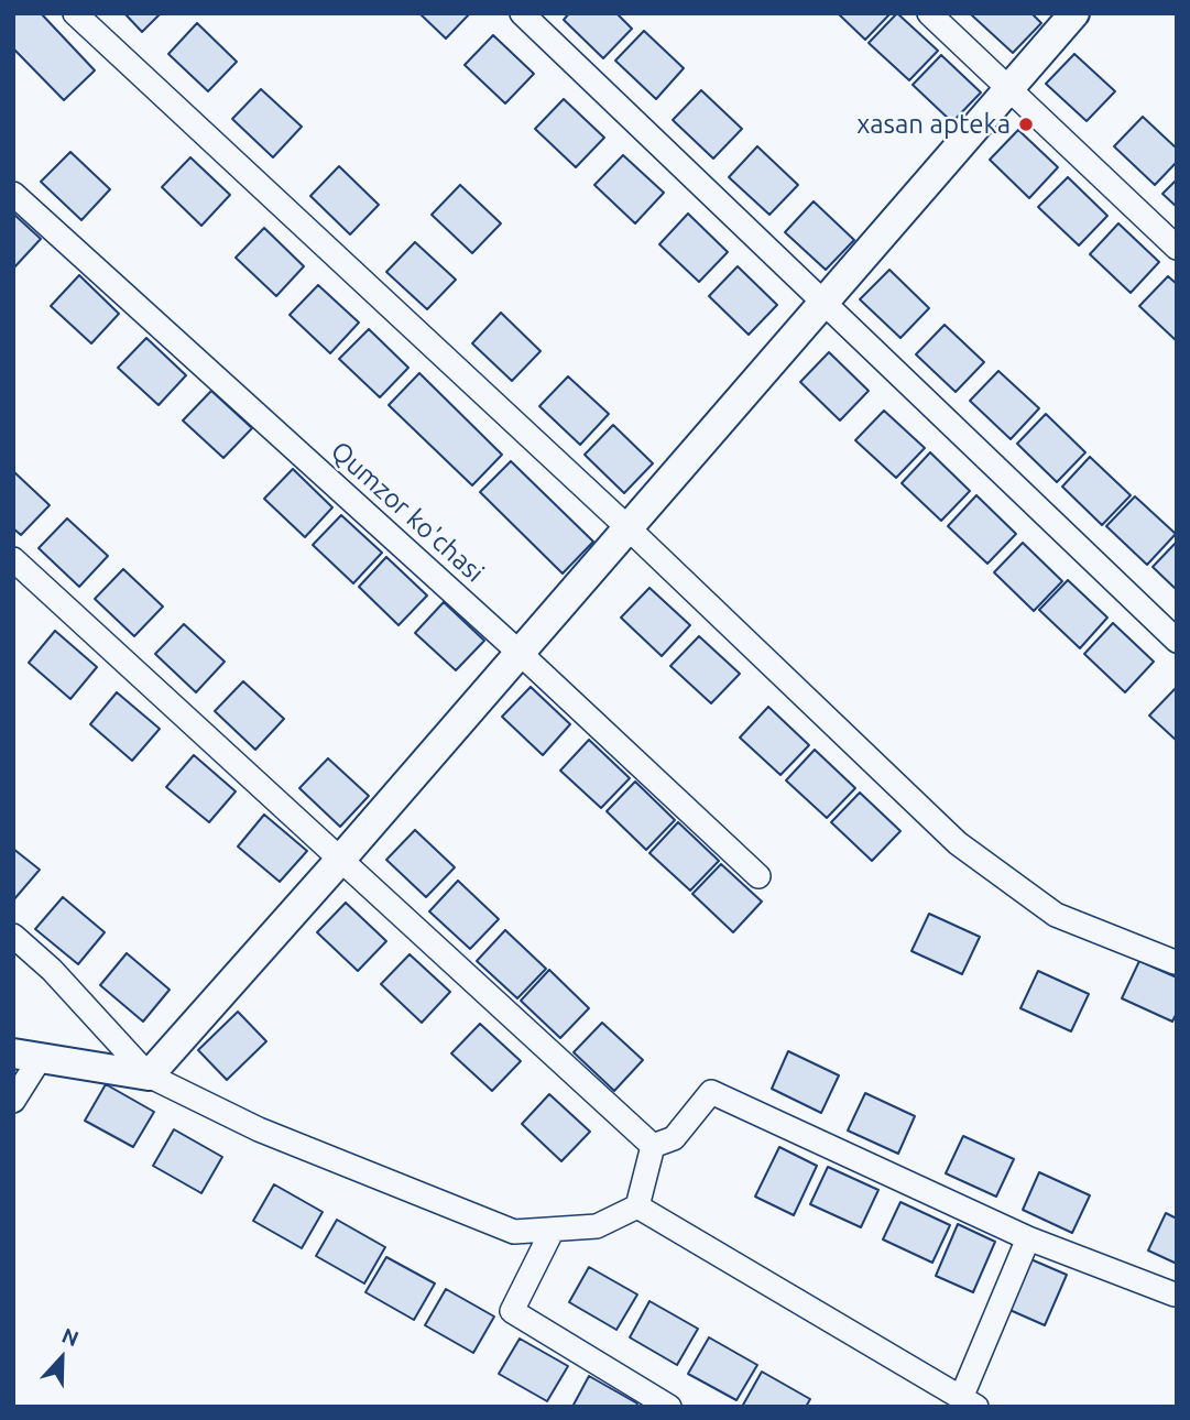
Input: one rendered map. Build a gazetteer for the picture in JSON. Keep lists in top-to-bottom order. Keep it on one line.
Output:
{"streets":{"street":["Qumzor ko'chasi"]},"places":["xasan apteka"],"north":"top"}
